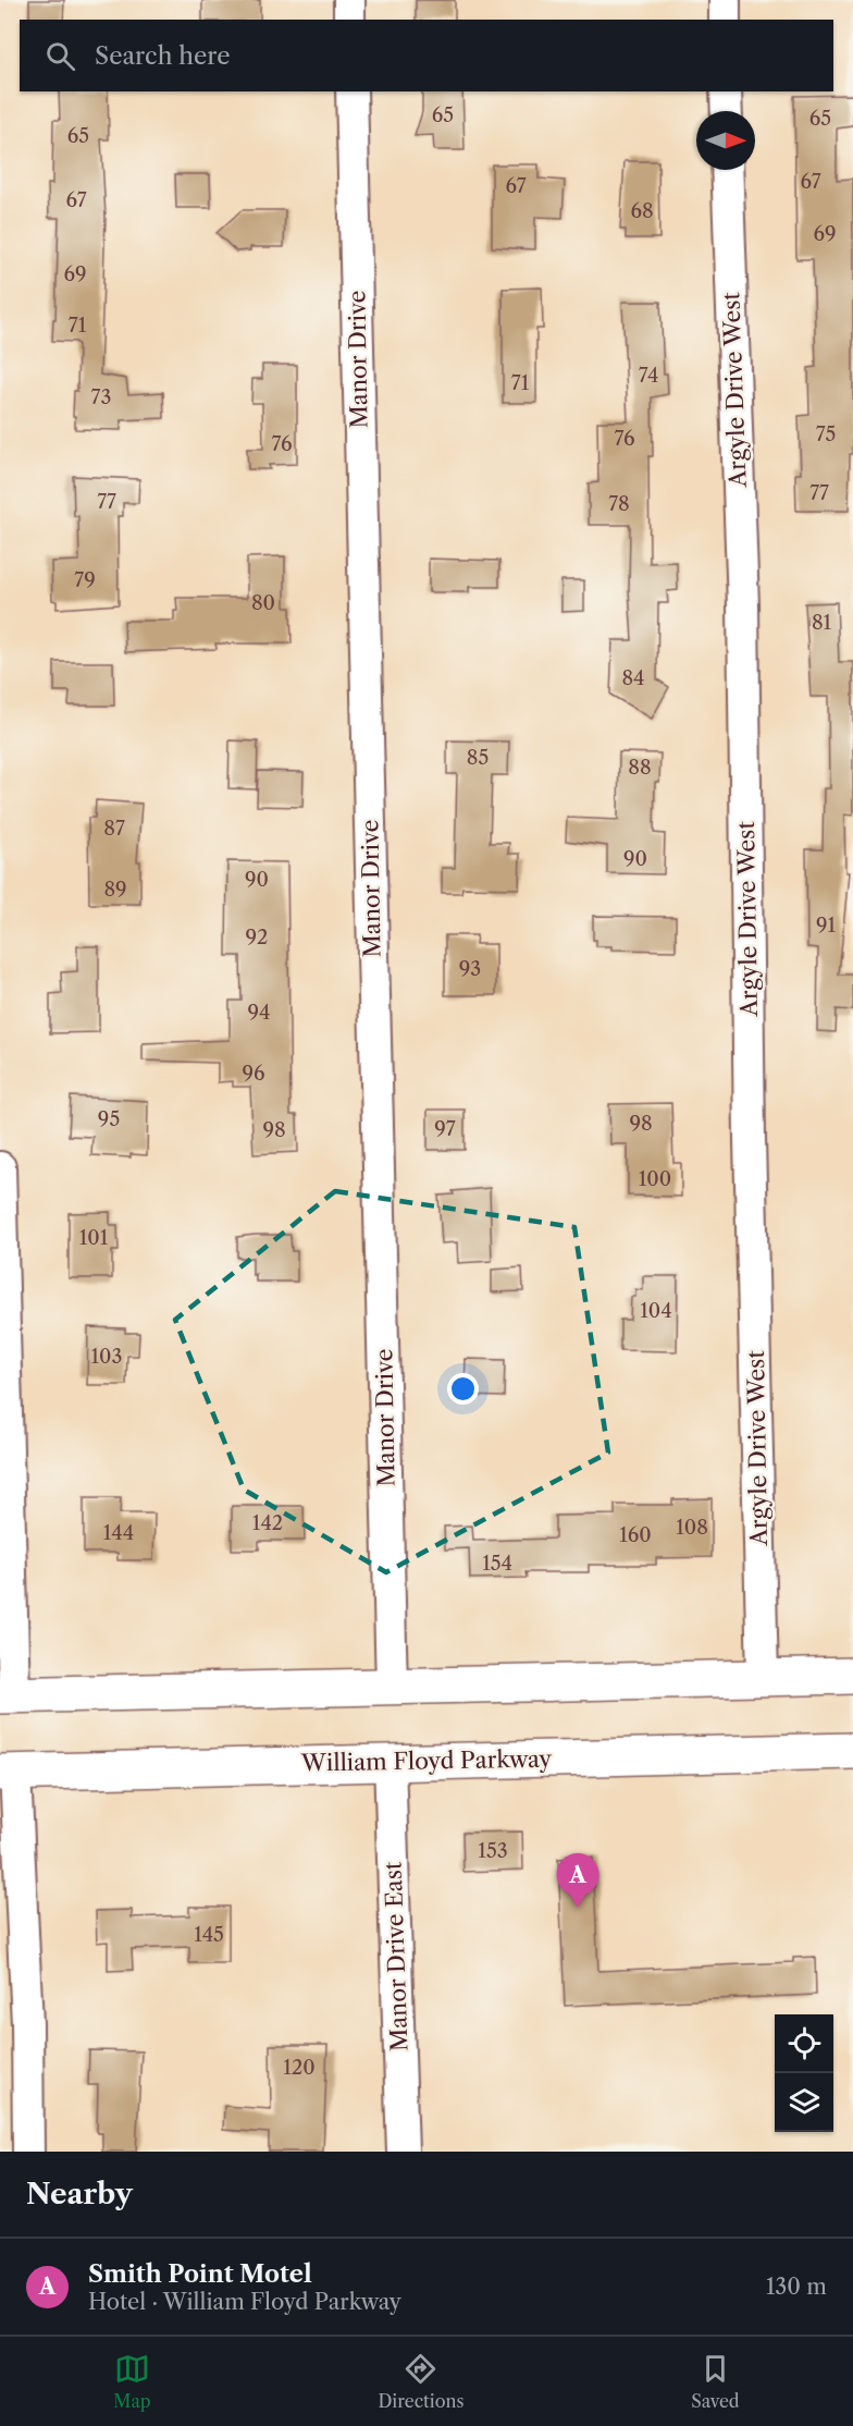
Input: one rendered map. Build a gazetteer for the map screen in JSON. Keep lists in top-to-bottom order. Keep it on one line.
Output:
{"streets":{"highway":["William Floyd Parkway"],"street":["Manor Drive","Argyle Drive West","Manor Drive East"]},"crossings":[["William Floyd Parkway","Manor Drive East"]],"house_numbers":["65","65","65","67","67","67","68","69","69","71","74","71","73","75","76","76","77","77","78","79","80","81","84","85","88","87","90","90","89","91","92","93","94","96","95","98","97","98","100","101","104","103","142","108","144","160","154","153","145","120"],"north":"right","page":{"search":"Search here","pins":"A","heading":"Nearby","list":[{"mark":"A","name":"Smith Point Motel","note":"Hotel · William Floyd Parkway","value":"130 m"}],"nav":["Map","Directions","Saved"]}}
